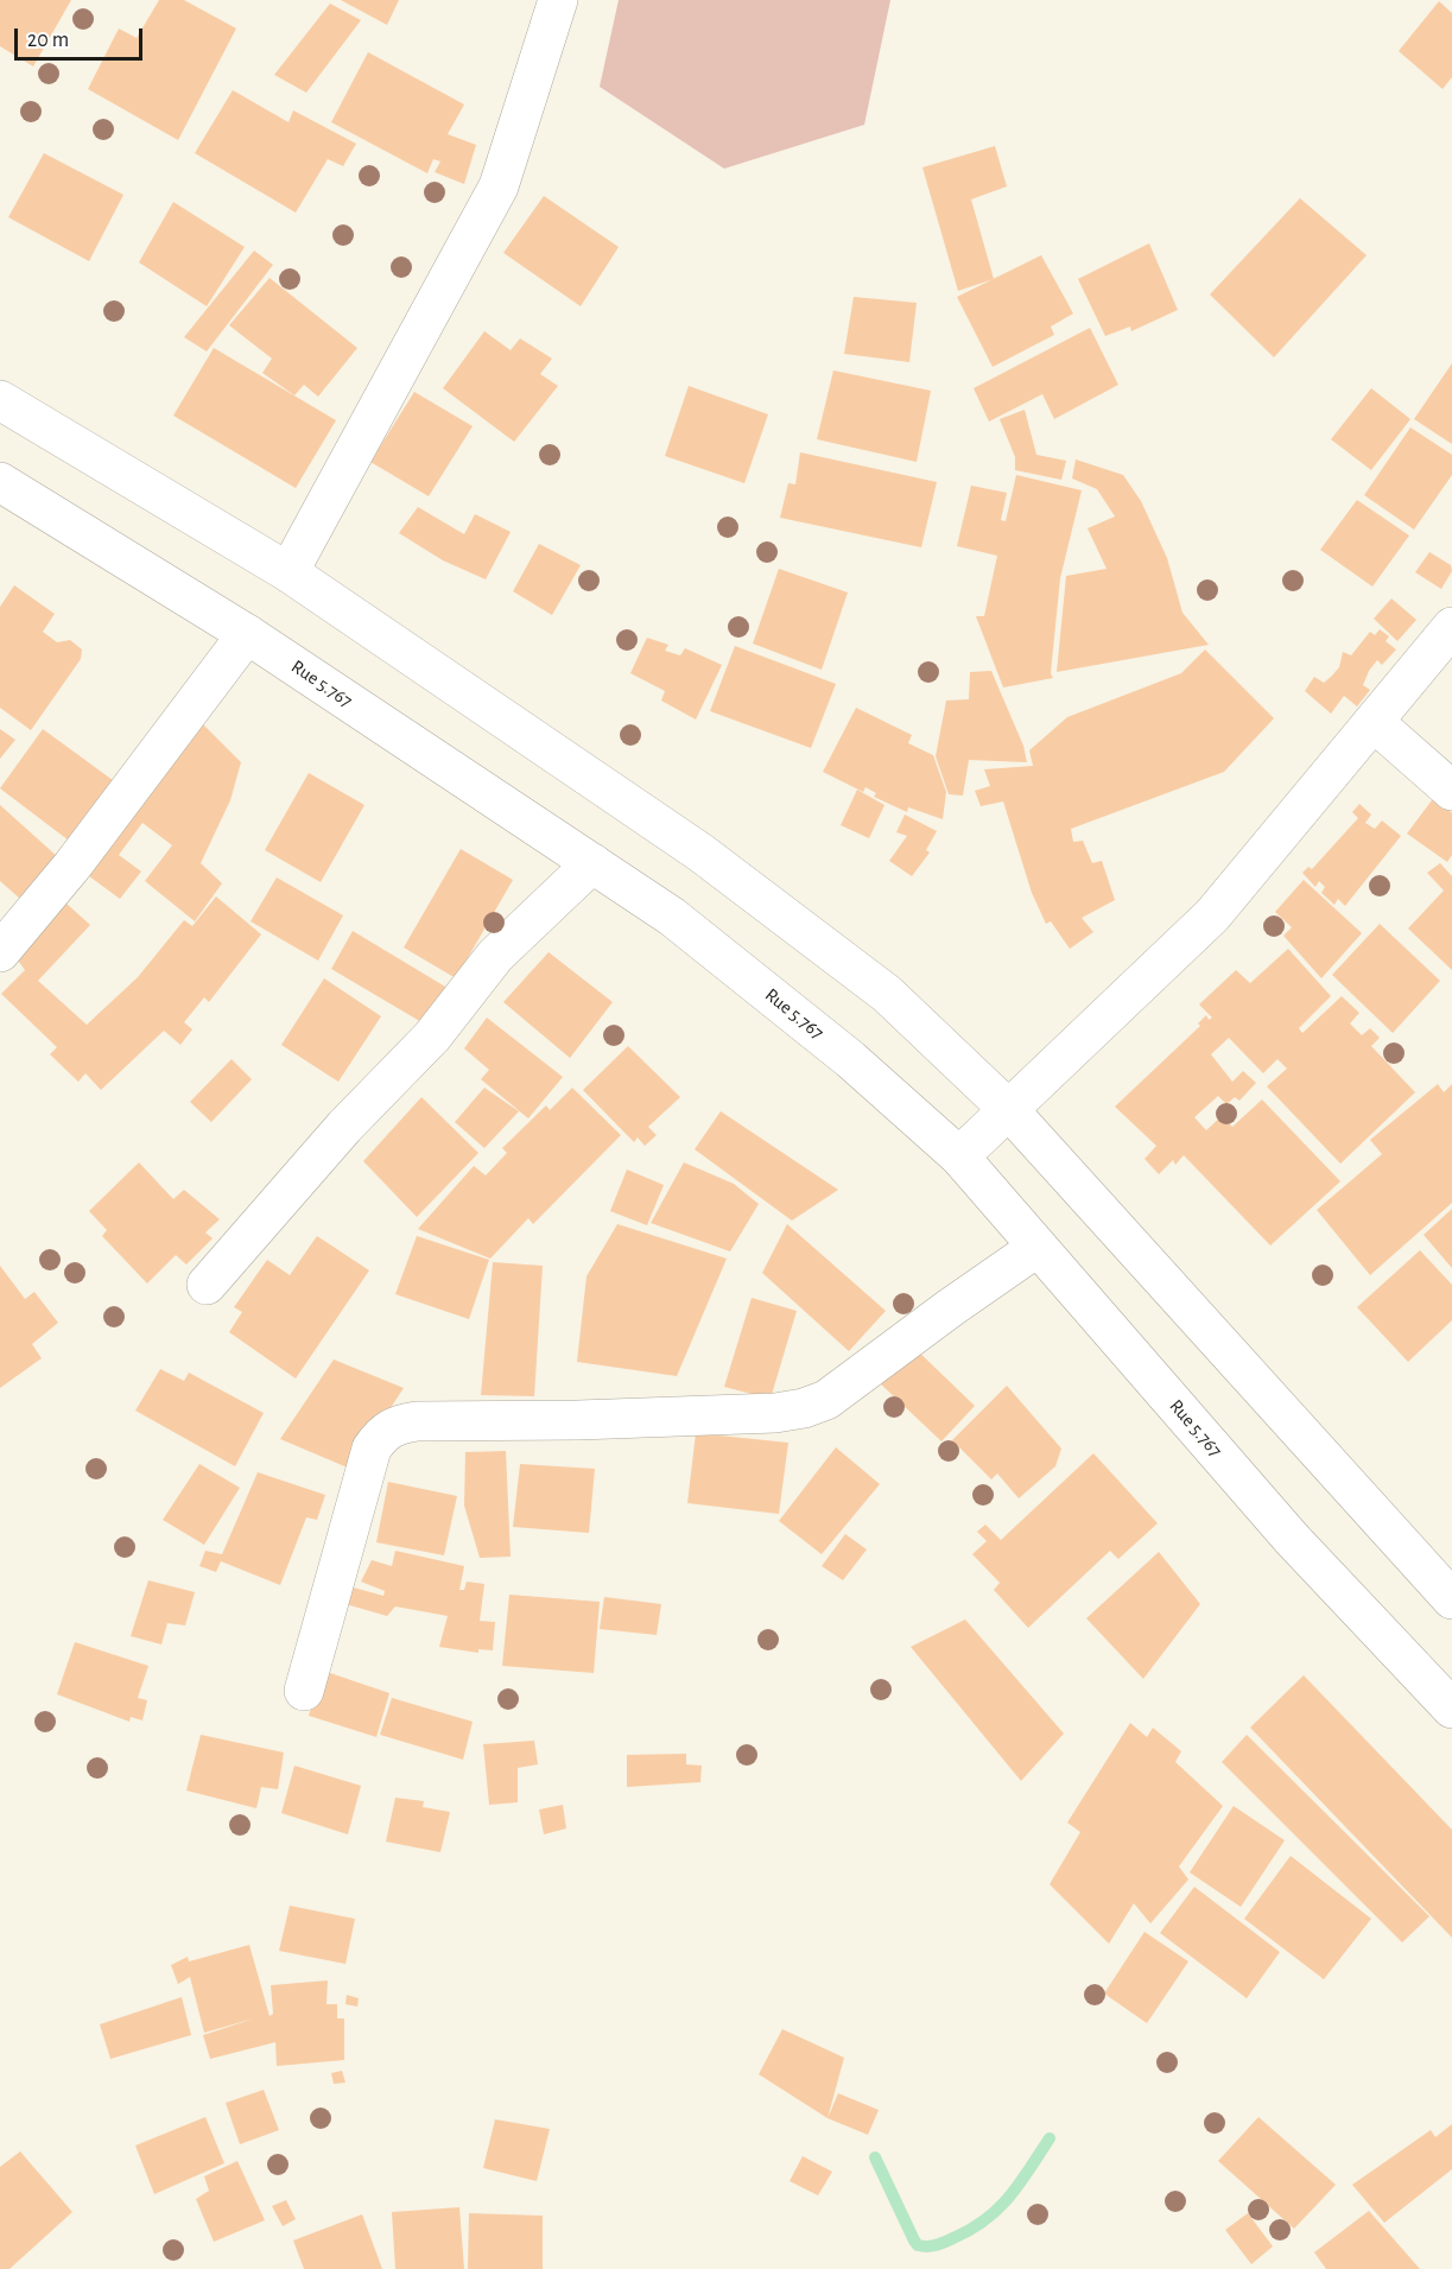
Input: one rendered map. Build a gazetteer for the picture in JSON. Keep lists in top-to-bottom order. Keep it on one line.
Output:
{"streets":{"main road":["Rue 5.767"]},"scale_bar":"20 m"}
